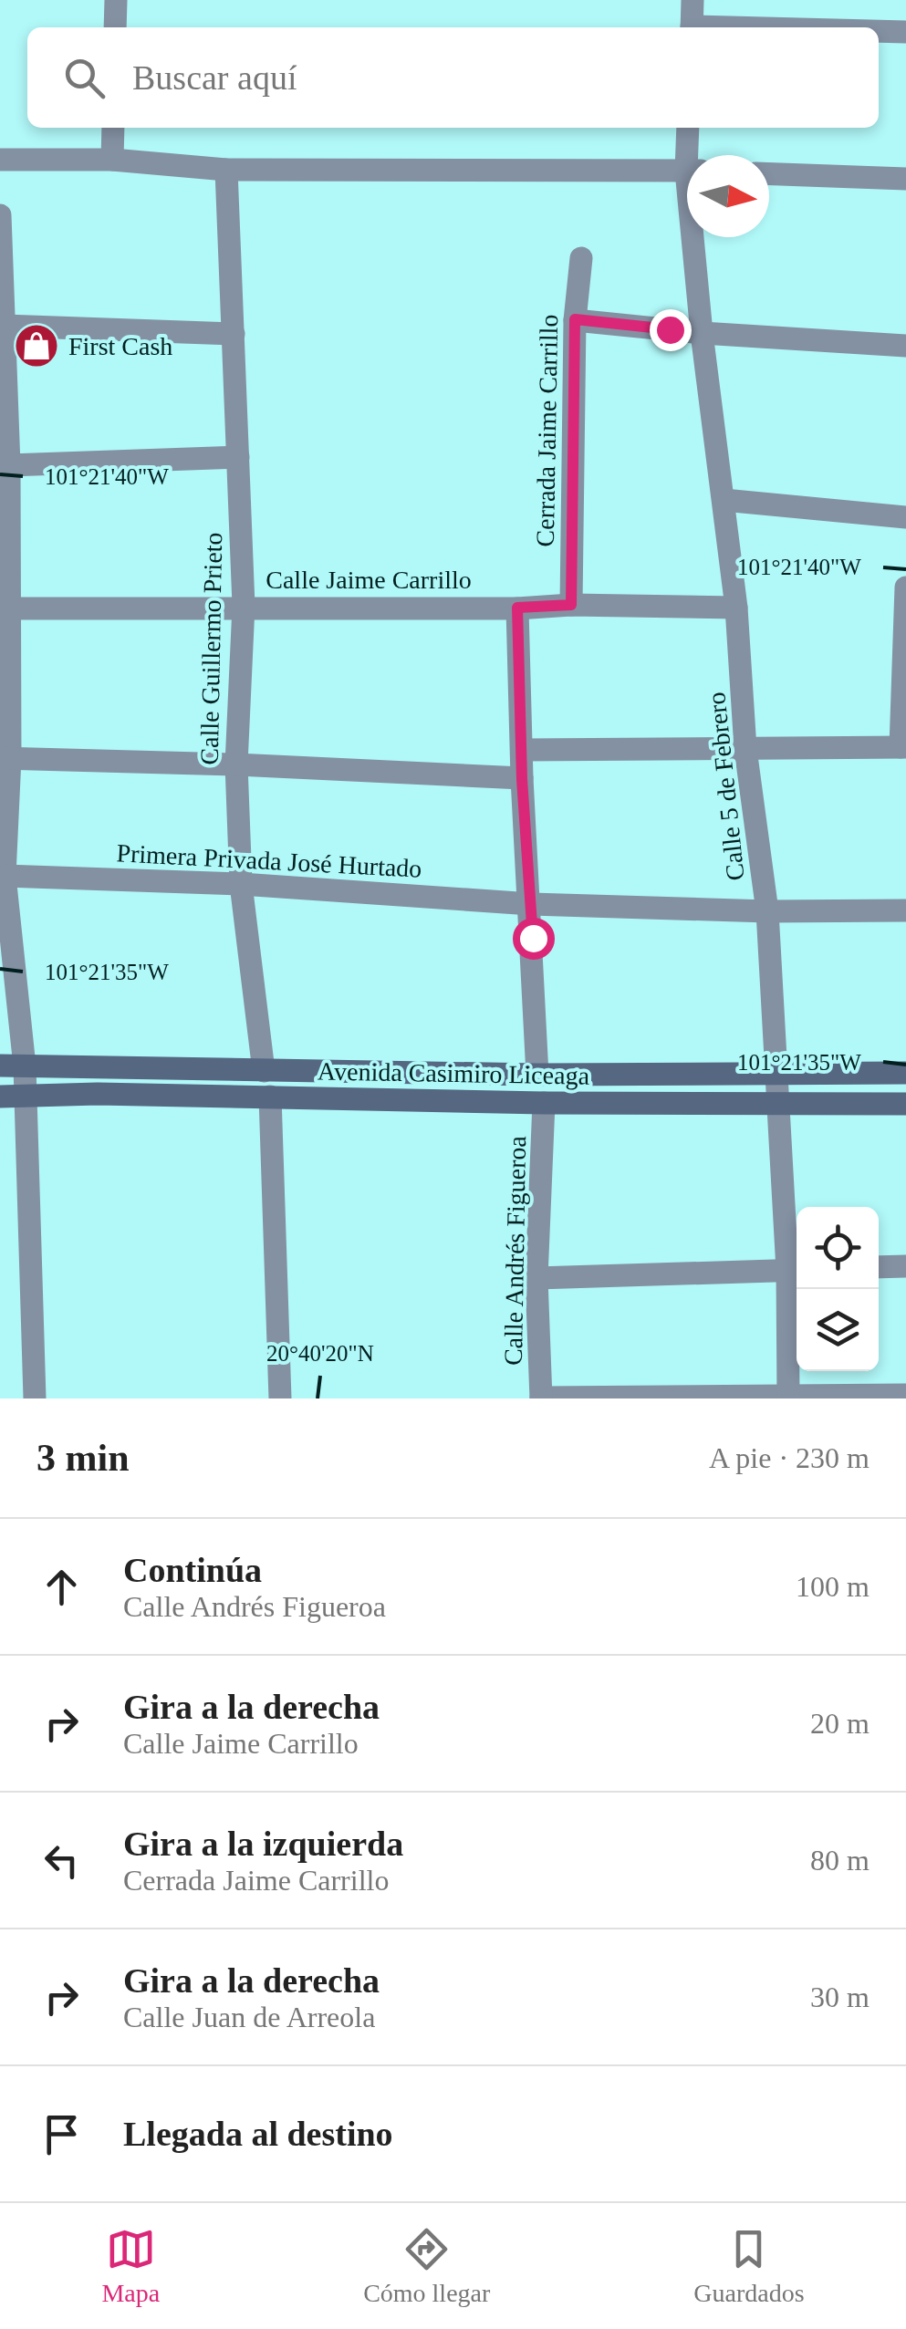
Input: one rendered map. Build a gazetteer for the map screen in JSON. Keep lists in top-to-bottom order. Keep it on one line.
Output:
{"streets":{"main road":["Avenida Casimiro Liceaga"],"street":["Cerrada Jaime Carrillo","Calle Jaime Carrillo","Calle Guillermo Prieto","Calle 5 de Febrero","Primera Privada José Hurtado","Calle Andrés Figueroa"]},"crossings":[["Cerrada Jaime Carrillo","Calle Jaime Carrillo"],["Calle Jaime Carrillo","Calle Guillermo Prieto"],["Calle Jaime Carrillo","Calle 5 de Febrero"],["Calle Guillermo Prieto","Primera Privada José Hurtado"],["Calle Guillermo Prieto","Avenida Casimiro Liceaga"],["Calle 5 de Febrero","Primera Privada José Hurtado"],["Calle 5 de Febrero","Avenida Casimiro Liceaga"],["Avenida Casimiro Liceaga","Calle Andrés Figueroa"]],"places":{"shop":["First Cash"]},"north":"right","page":{"search":"Buscar aquí","heading":["3 min","A pie · 230 m"],"list":[["Continúa","Calle Andrés Figueroa","100 m"],["Gira a la derecha","Calle Jaime Carrillo","20 m"],["Gira a la izquierda","Cerrada Jaime Carrillo","80 m"],["Gira a la derecha","Calle Juan de Arreola","30 m"],"Llegada al destino"],"nav":["Mapa","Cómo llegar","Guardados"]},"coordinates":["101°21'40\"W","101°21'35\"W","20°40'20\"N"]}
